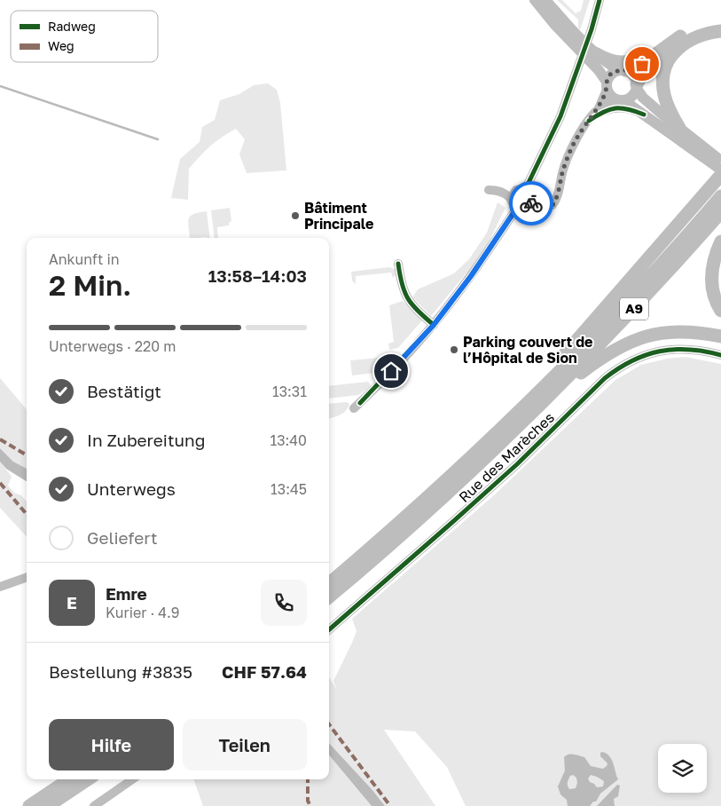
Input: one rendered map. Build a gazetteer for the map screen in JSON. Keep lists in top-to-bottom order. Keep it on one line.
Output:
{"streets":{"highway":["A9"],"street":["Rue des Marèches"]},"places":["Bâtiment Principale","Parking couvert de l’Hôpital de Sion"],"legend":["Radweg","Weg"],"page":{"heading":["2 Min.","Ankunft in","13:58–14:03"],"panel":["Emre","Kurier · 4.9","Bestellung #3835","CHF 57.64"],"bar":"Unterwegs · 220 m","list":[["Bestätigt","13:31"],["In Zubereitung","13:40"],["Unterwegs","13:45"],"Geliefert"],"round":"E","buttons":["Hilfe","Teilen"]}}
